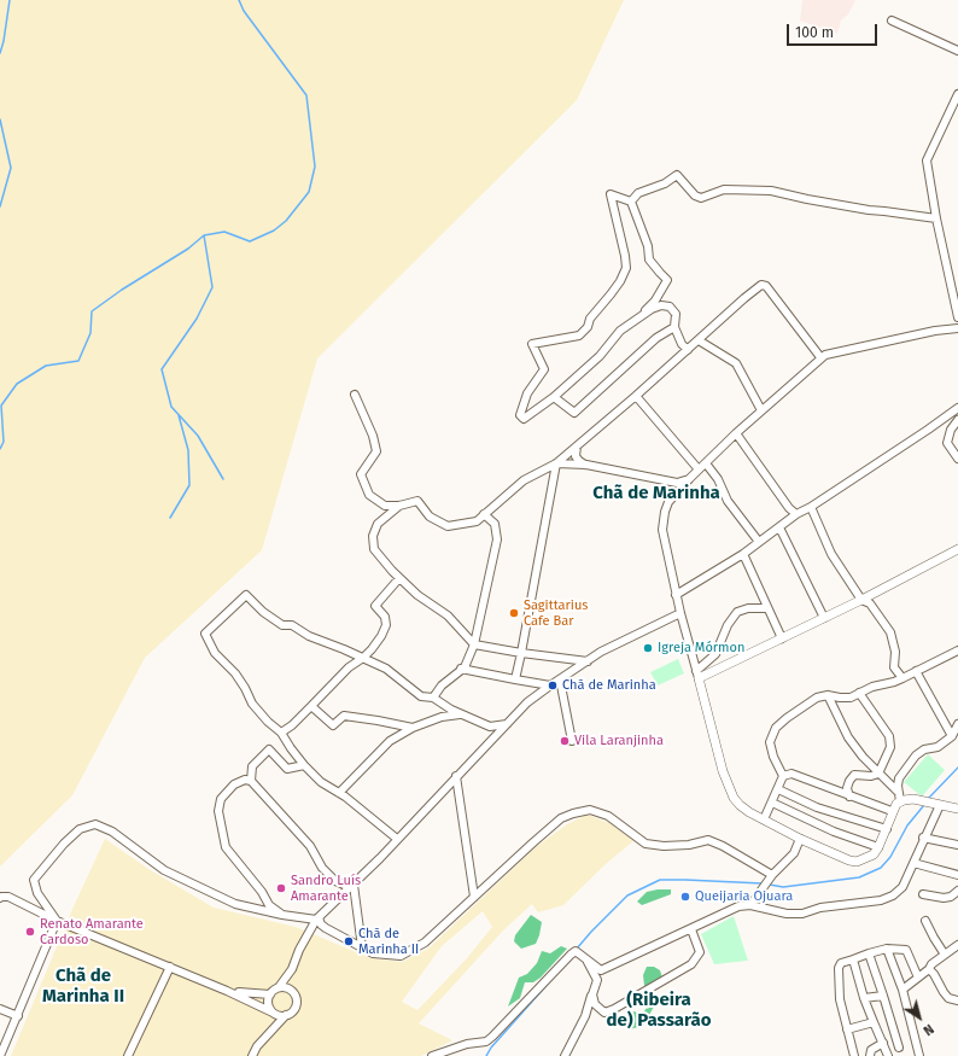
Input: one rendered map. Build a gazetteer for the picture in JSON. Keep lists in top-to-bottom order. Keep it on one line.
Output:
{"districts":["Chã de Marinha","Chã de Marinha II","(Ribeira de) Passarão"],"places":["Sagittarius Cafe Bar","Igreja Mórmon","Chã de Marinha","Vila Laranjinha","Sandro Luís Amarante","Queijaria Ojuara","Renato Amarante Cardoso","Chã de Marinha II"],"scale_bar":"100 m","north":"bottom right"}
